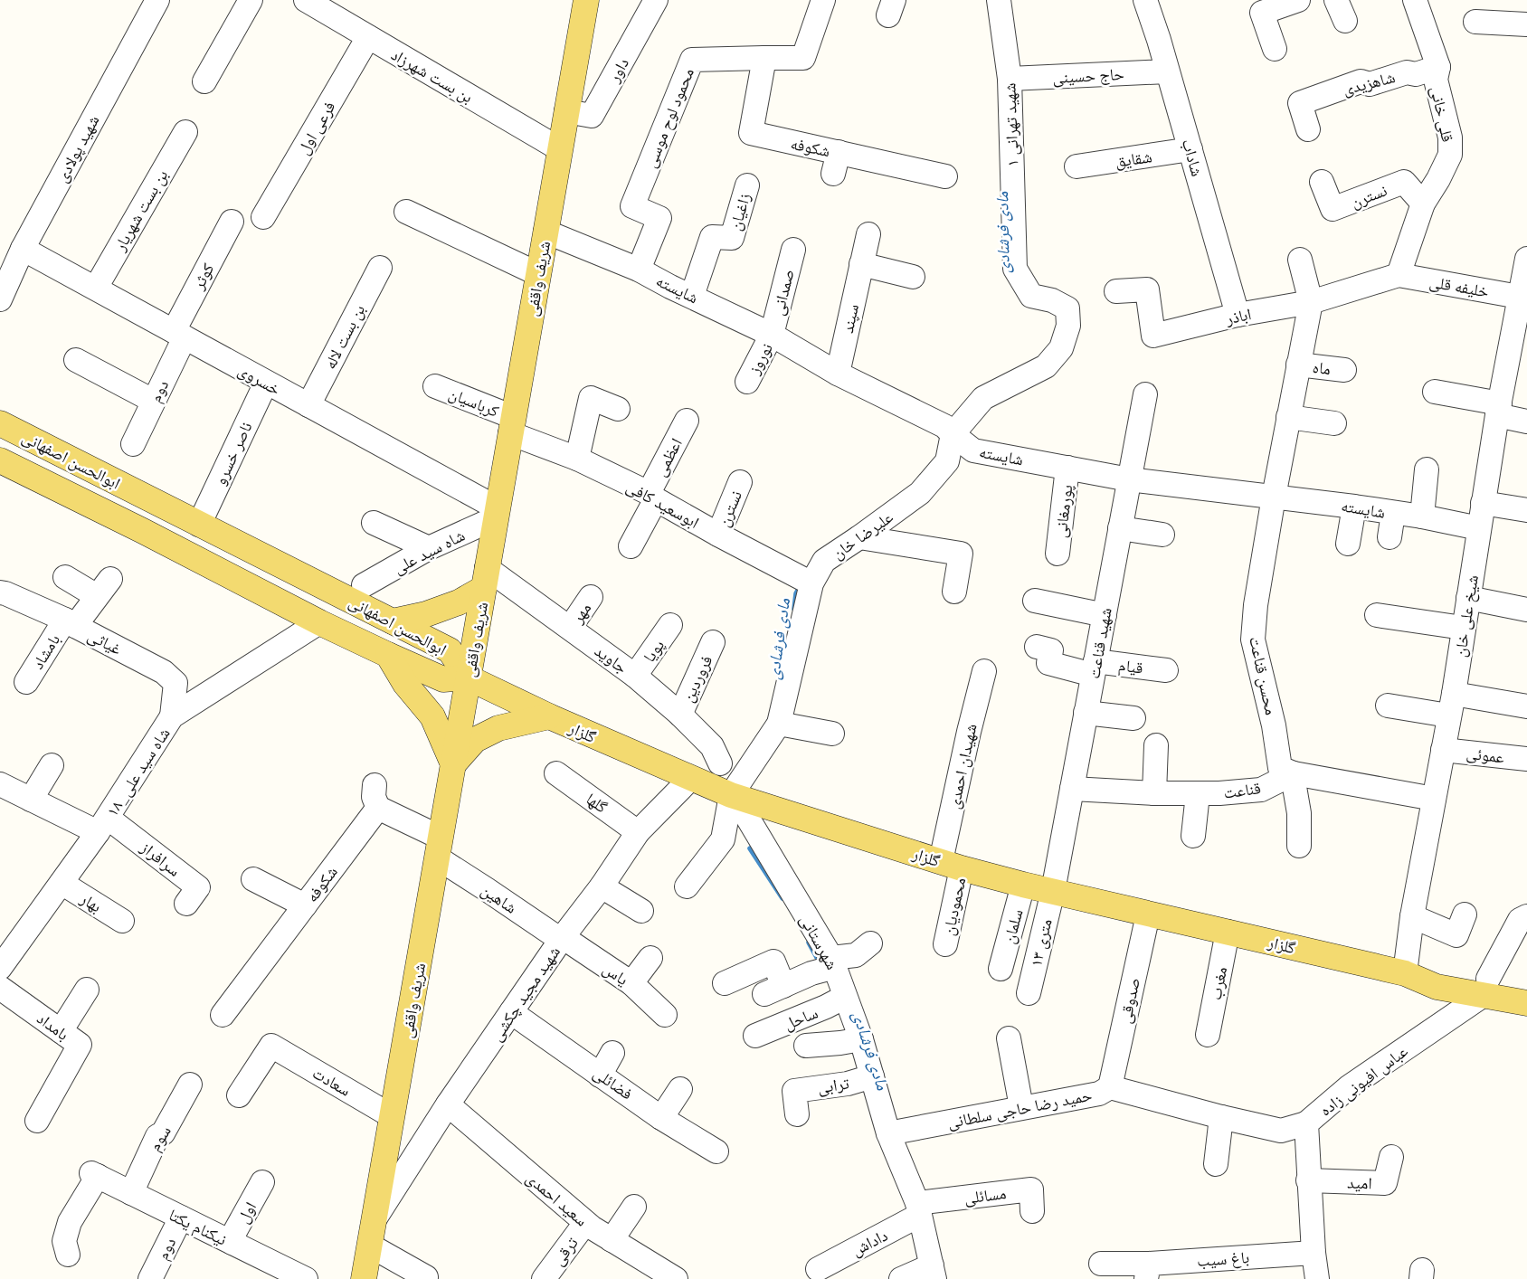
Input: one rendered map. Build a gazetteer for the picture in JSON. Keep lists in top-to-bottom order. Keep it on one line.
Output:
{"streets":{"main road":["شریف واقفی","ابوالحسن اصفهانی","گلزار"],"street":["داور","بن بست شهرزاد","حاج حسینی","شاهزیدی","قلی خانی","محمود لوح موسی","شهید تهرانی ۱","فرعی اول","شکوفه","شهید پولادی","شاداب","شقایق","نسترن","بن بست شهریار","زاغیان","کوثر","خلیفه قلی","شایسته","صمدانی","اباذر","سپند","بن بست لاله","نوروز","ماه","خسروی","دوم","کرباسیان","ناصر خسرو","اعظمی","ابوسعید کافی","پورمغانی","علیرضا خان","شاه سید علی","مهر","شیخ علی خان","غیاثی","شهید قناعت","پویا","بامشاد","جاوید","قیام","محسن قناعت","فروردین","عموئی","شهیدان احمدی","۱۸_شاه سید علی","قناعت","گلها","سرافراز","شاهین","بهار","محمودیان","سلمان","شهرستانی","۱۳ متری","یاس","مغرب","شهید مجید چکشی","صدوقی","ساحل","بامداد","عباس افیونی زاده","سعادت","فضائلی","ترابی","حمید رضا حاجی سلطانی","سوم","امید","مسائلی","سعید احمدی","اول","نیکنام یکتا","داداش","ترقی","باغ سیب"]},"crossings":[["داور","شریف واقفی"],["بن بست شهرزاد","فرعی اول"],["بن بست شهرزاد","شریف واقفی"],["حاج حسینی","شهید تهرانی ۱"],["حاج حسینی","شاداب"],["شاهزیدی","قلی خانی"],["قلی خانی","نسترن"],["قلی خانی","خلیفه قلی"],["قلی خانی","اباذر"],["محمود لوح موسی","شکوفه"],["محمود لوح موسی","شایسته"],["شهید تهرانی ۱","شایسته"],["شهید تهرانی ۱","علیرضا خان"],["شکوفه","شریف واقفی"],["شکوفه","شاهین"],["شهید پولادی","خسروی"],["شاداب","شقایق"],["شاداب","اباذر"],["نسترن","ابوسعید کافی"],["بن بست شهریار","خسروی"],["زاغیان","شایسته"],["کوثر","خسروی"],["کوثر","دوم"],["شریف واقفی","شایسته"],["شریف واقفی","خسروی"],["شریف واقفی","کرباسیان"],["شریف واقفی","ابوالحسن اصفهانی"],["شریف واقفی","ابوسعید کافی"],["شریف واقفی","شاه سید علی"],["شریف واقفی","جاوید"],["شریف واقفی","گلزار"],["شریف واقفی","شاهین"],["شریف واقفی","شهید مجید چکشی"],["شریف واقفی","سعادت"],["خلیفه قلی","اباذر"],["خلیفه قلی","شیخ علی خان"],["شایسته","صمدانی"],["شایسته","سپند"],["شایسته","نوروز"],["شایسته","پورمغانی"],["شایسته","علیرضا خان"],["شایسته","شیخ علی خان"],["شایسته","شهید قناعت"],["شایسته","محسن قناعت"],["صمدانی","نوروز"],["بن بست لاله","خسروی"],["خسروی","دوم"],["خسروی","ناصر خسرو"],["خسروی","شاه سید علی"],["دوم","نیکنام یکتا"],["کرباسیان","ابوسعید کافی"],["ناصر خسرو","ابوالحسن اصفهانی"],["اعظمی","ابوسعید کافی"],["ابوالحسن اصفهانی","گلزار"],["ابوالحسن اصفهانی","۱۸_شاه سید علی"],["ابوسعید کافی","علیرضا خان"],["علیرضا خان","گلزار"],["علیرضا خان","شهرستانی"],["مهر","جاوید"],["شیخ علی خان","گلزار"],["شیخ علی خان","عموئی"],["غیاثی","بامشاد"],["غیاثی","۱۸_شاه سید علی"],["شهید قناعت","قیام"],["شهید قناعت","گلزار"],["شهید قناعت","قناعت"],["شهید قناعت","۱۳ متری"],["پویا","جاوید"],["جاوید","فروردین"],["محسن قناعت","قناعت"],["گلزار","شهیدان احمدی"],["گلزار","محمودیان"],["گلزار","سلمان"],["گلزار","شهرستانی"],["گلزار","۱۳ متری"],["گلزار","مغرب"],["گلزار","شهید مجید چکشی"],["گلزار","صدوقی"],["گلزار","عباس افیونی زاده"],["شهیدان احمدی","محمودیان"],["۱۸_شاه سید علی","سرافراز"],["۱۸_شاه سید علی","بهار"],["گلها","شهید مجید چکشی"],["شاهین","یاس"],["شاهین","شهید مجید چکشی"],["شهرستانی","ساحل"],["شهرستانی","ترابی"],["شهرستانی","حمید رضا حاجی سلطانی"],["شهرستانی","مسائلی"],["شهرستانی","داداش"],["یاس","شهید مجید چکشی"],["شهید مجید چکشی","فضائلی"],["شهید مجید چکشی","سعید احمدی"],["صدوقی","حمید رضا حاجی سلطانی"],["عباس افیونی زاده","حمید رضا حاجی سلطانی"],["عباس افیونی زاده","امید"],["عباس افیونی زاده","باغ سیب"],["سوم","نیکنام یکتا"],["مسائلی","داداش"],["سعید احمدی","ترقی"],["اول","نیکنام یکتا"]],"water":["مادی فرشادی"]}
